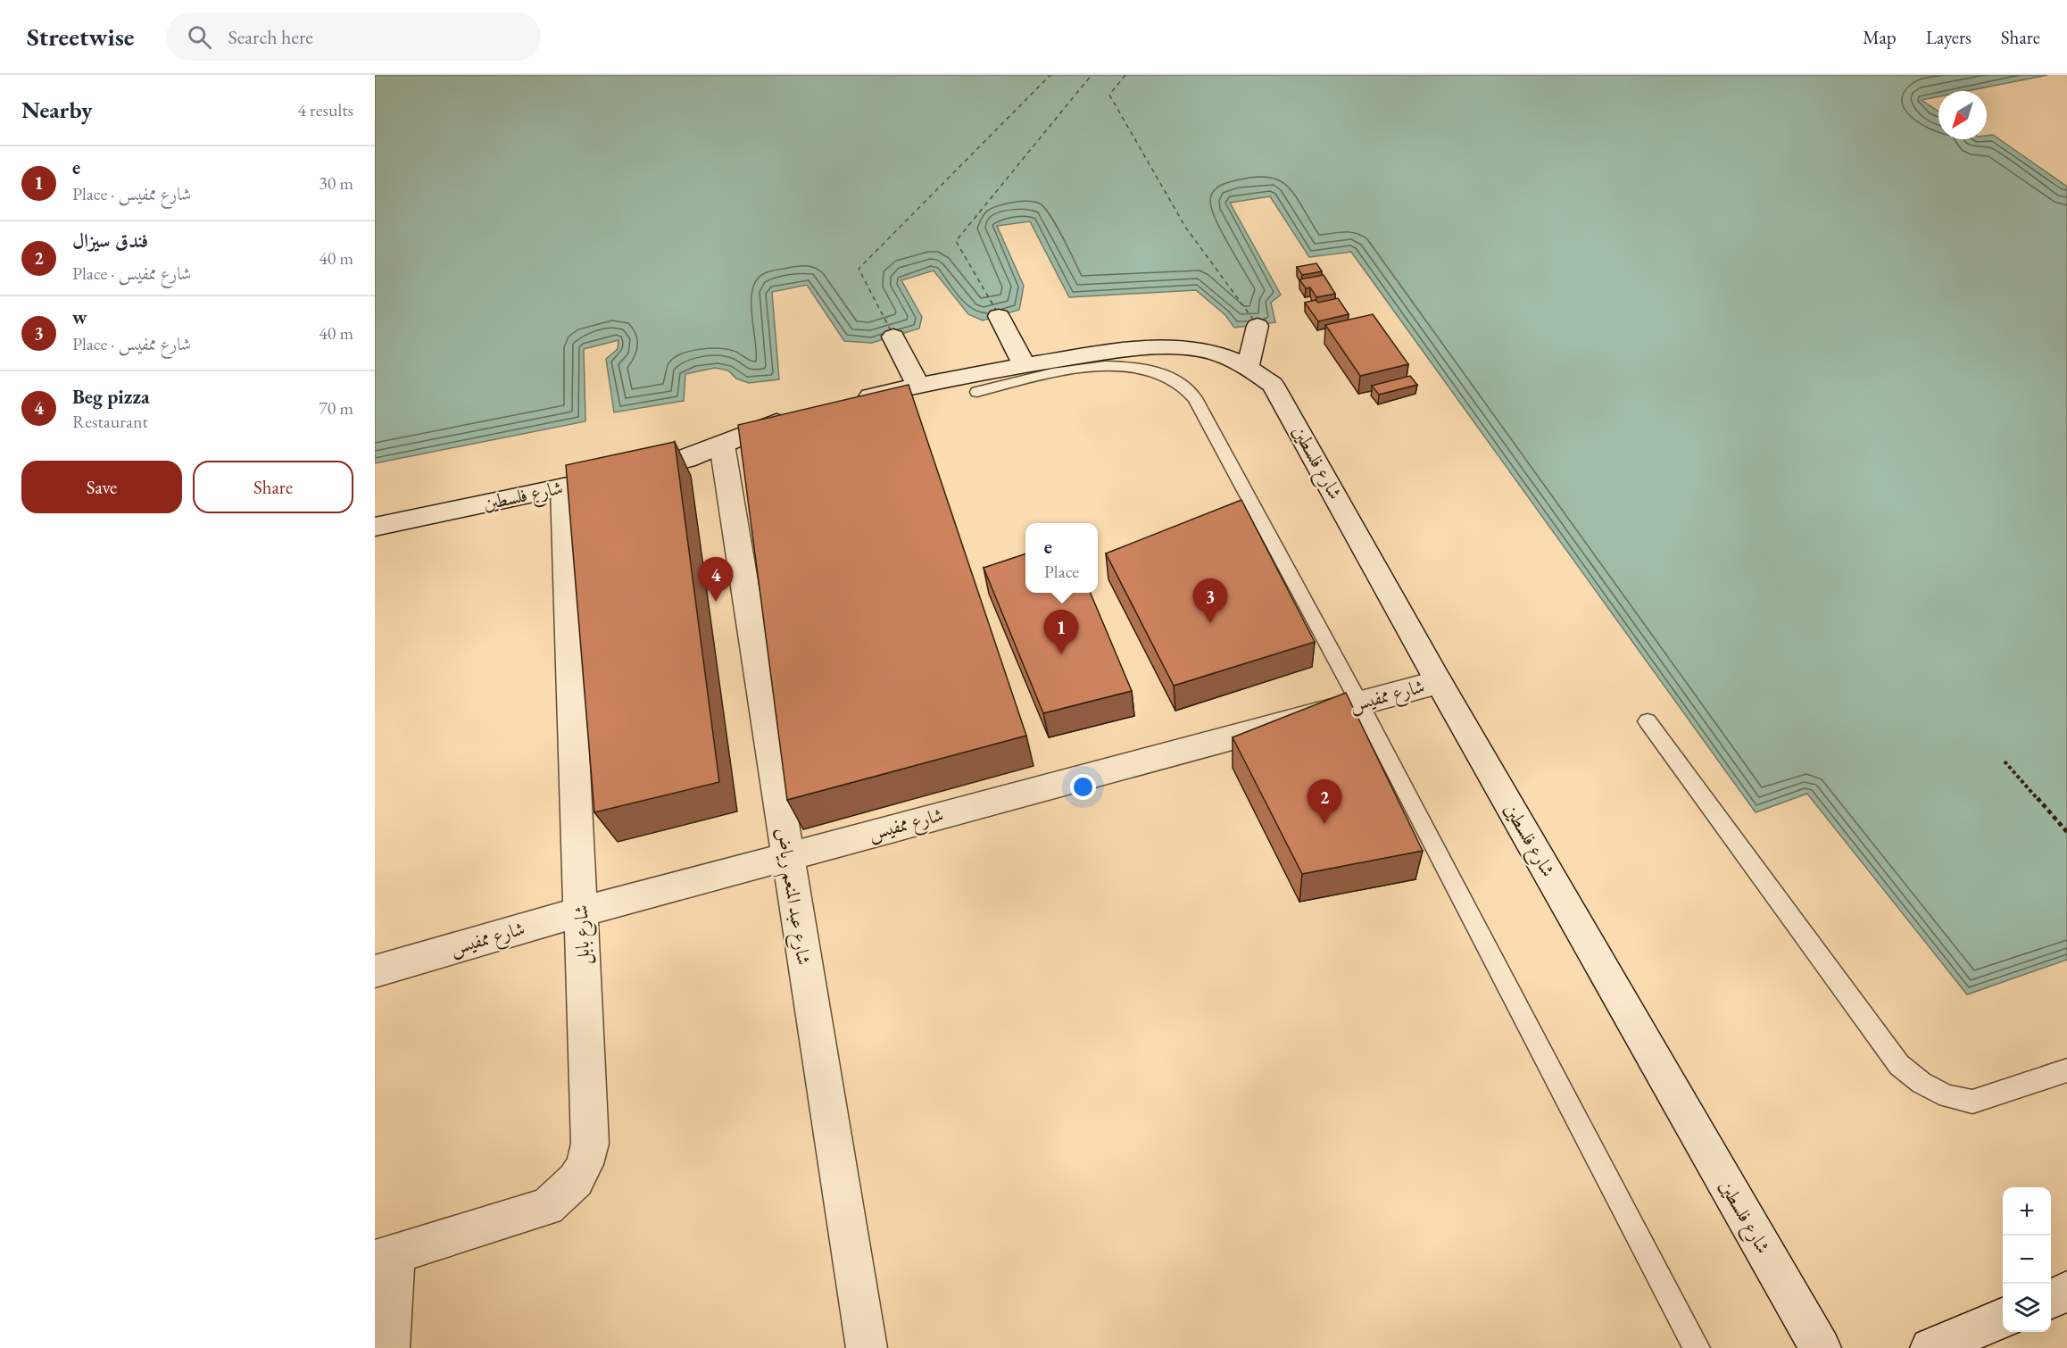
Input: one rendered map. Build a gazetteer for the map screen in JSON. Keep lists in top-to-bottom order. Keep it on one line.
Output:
{"streets":{"street":["شارع فلسطين","شارع ممفيس","شارع عبد المنعم رياض","شارع بابل"]},"crossings":[["شارع فلسطين","شارع ممفيس"],["شارع فلسطين","شارع عبد المنعم رياض"],["شارع فلسطين","شارع بابل"],["شارع ممفيس","شارع عبد المنعم رياض"],["شارع ممفيس","شارع بابل"]],"north":"bottom left","page":{"header":"Streetwise","search":"Search here","nav":["Map","Layers","Share"],"heading":["Nearby","4 results"],"list":[{"mark":"1","name":"e","note":"Place · شارع ممفيس","value":"30 m"},{"mark":"2","name":"فندق سيزال","note":"Place · شارع ممفيس","value":"40 m"},{"mark":"3","name":"w","note":"Place · شارع ممفيس","value":"40 m"},{"mark":"4","name":"Beg pizza","note":"Restaurant","value":"70 m"}],"buttons":["Save","Share"],"popup":["e","Place"],"pins":["4","3","1","2"],"map_buttons":["+","−"]}}
